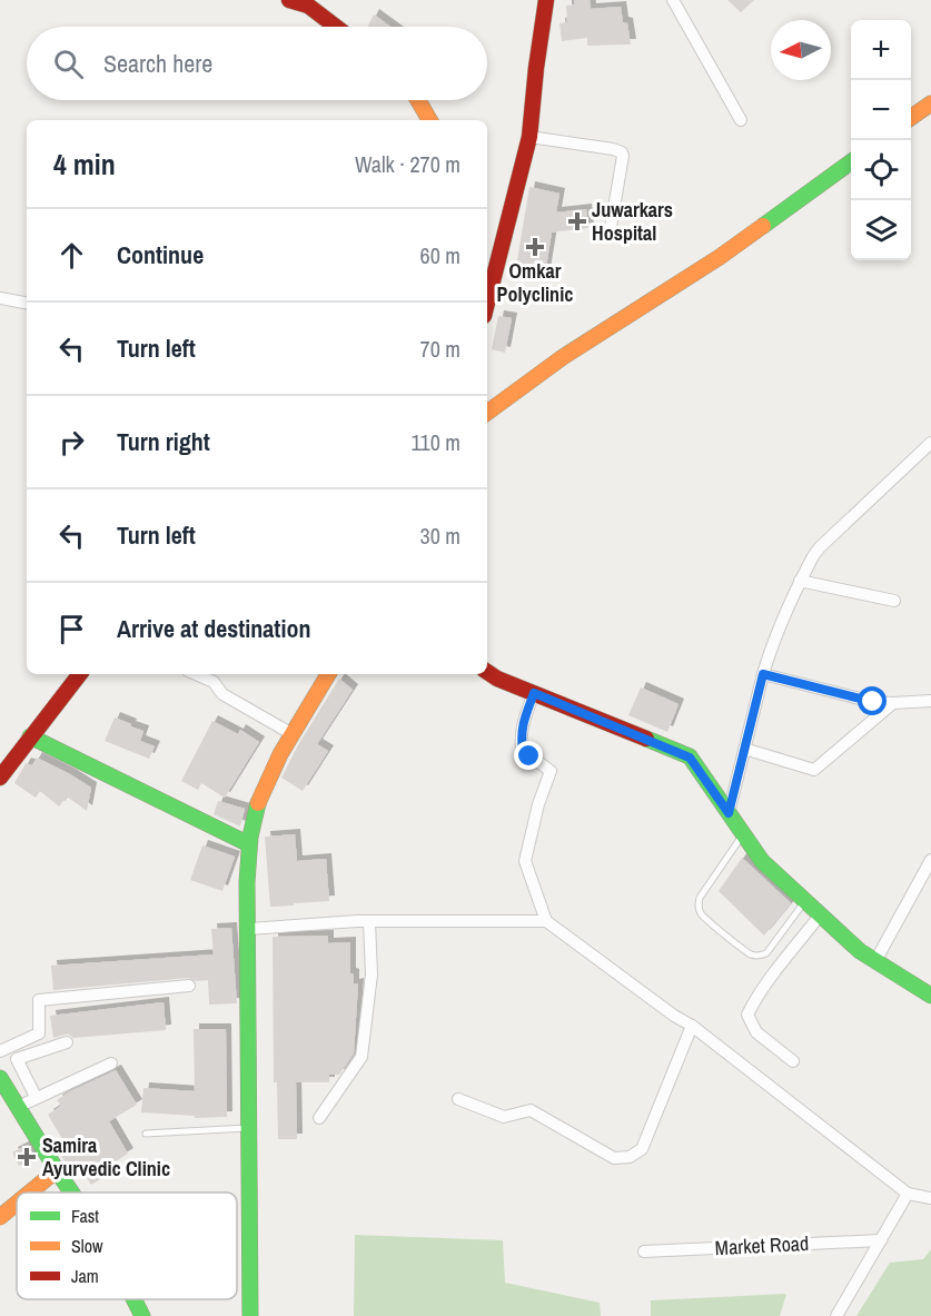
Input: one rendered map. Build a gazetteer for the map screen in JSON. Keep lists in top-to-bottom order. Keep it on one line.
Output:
{"streets":{"street":["Market Road"]},"places":{"health":["Juwarkars Hospital","Omkar Polyclinic","Samira Ayurvedic Clinic"]},"legend":["Fast","Slow","Jam"],"north":"left","page":{"map_buttons":["+","−"],"search":"Search here","heading":["4 min","Walk · 270 m"],"list":[["Continue","60 m"],["Turn left","70 m"],["Turn right","110 m"],["Turn left","30 m"],"Arrive at destination"]}}
